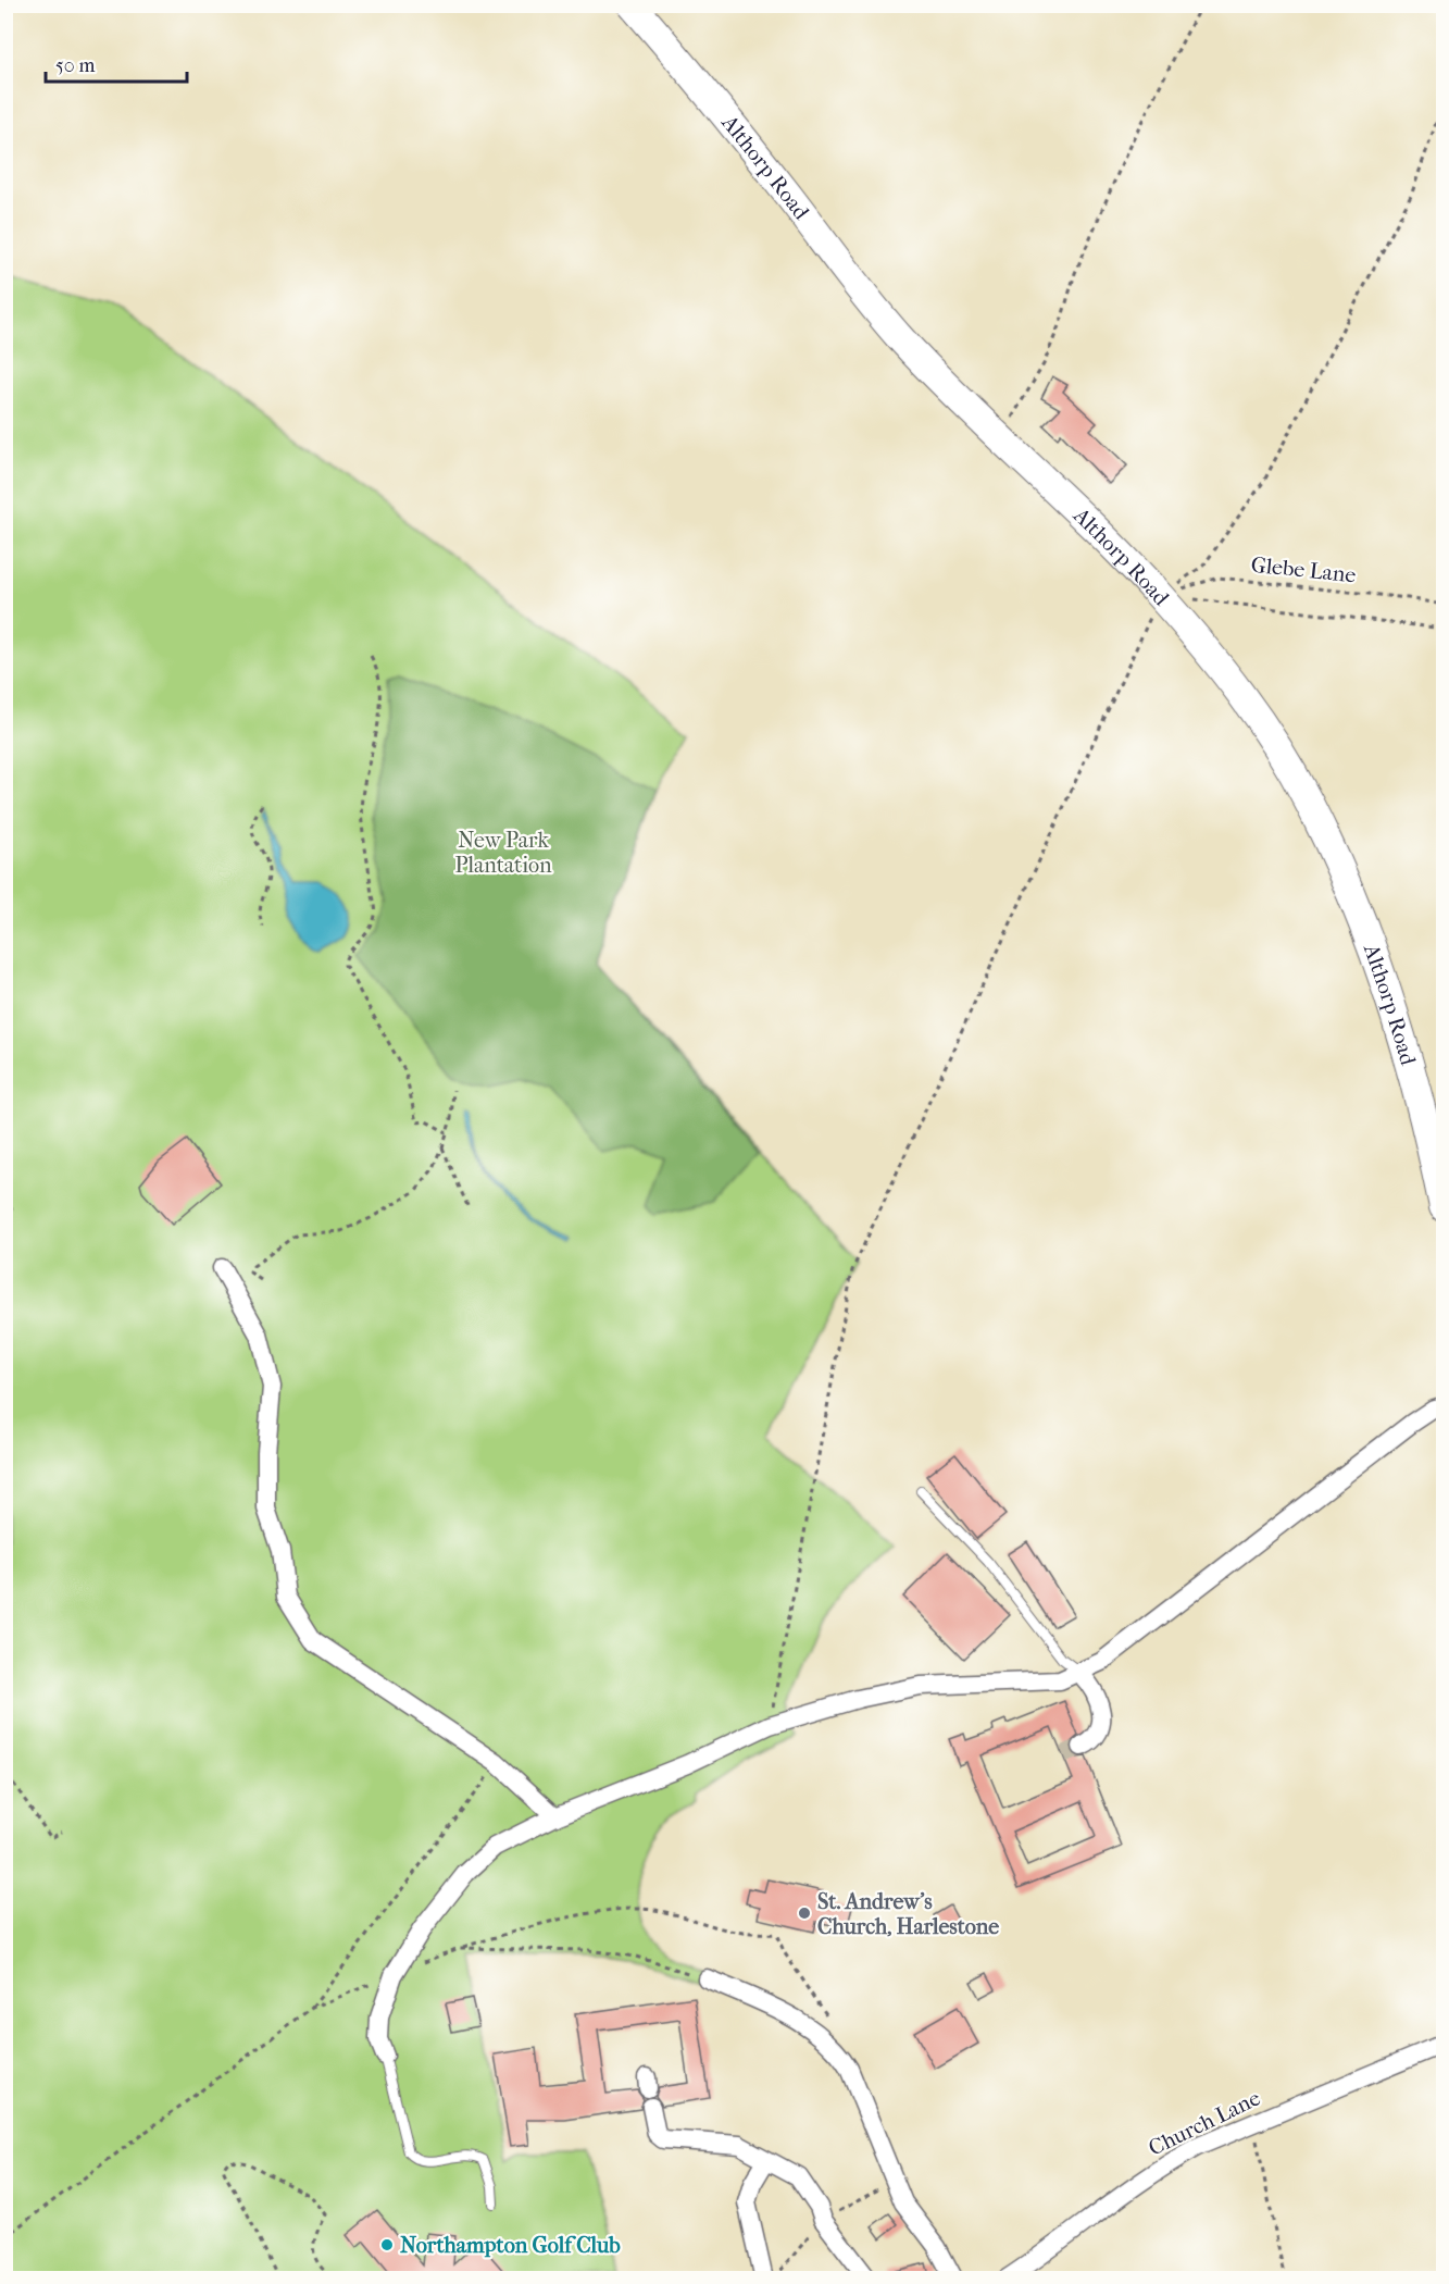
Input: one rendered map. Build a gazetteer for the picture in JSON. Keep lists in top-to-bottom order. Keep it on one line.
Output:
{"streets":{"main road":["Althorp Road"],"street":["Church Lane"],"path":["Glebe Lane"]},"crossings":[["Althorp Road","Glebe Lane"]],"parks":["New Park Plantation"],"places":["St. Andrew's Church, Harlestone","Northampton Golf Club"],"scale_bar":"50 m"}
